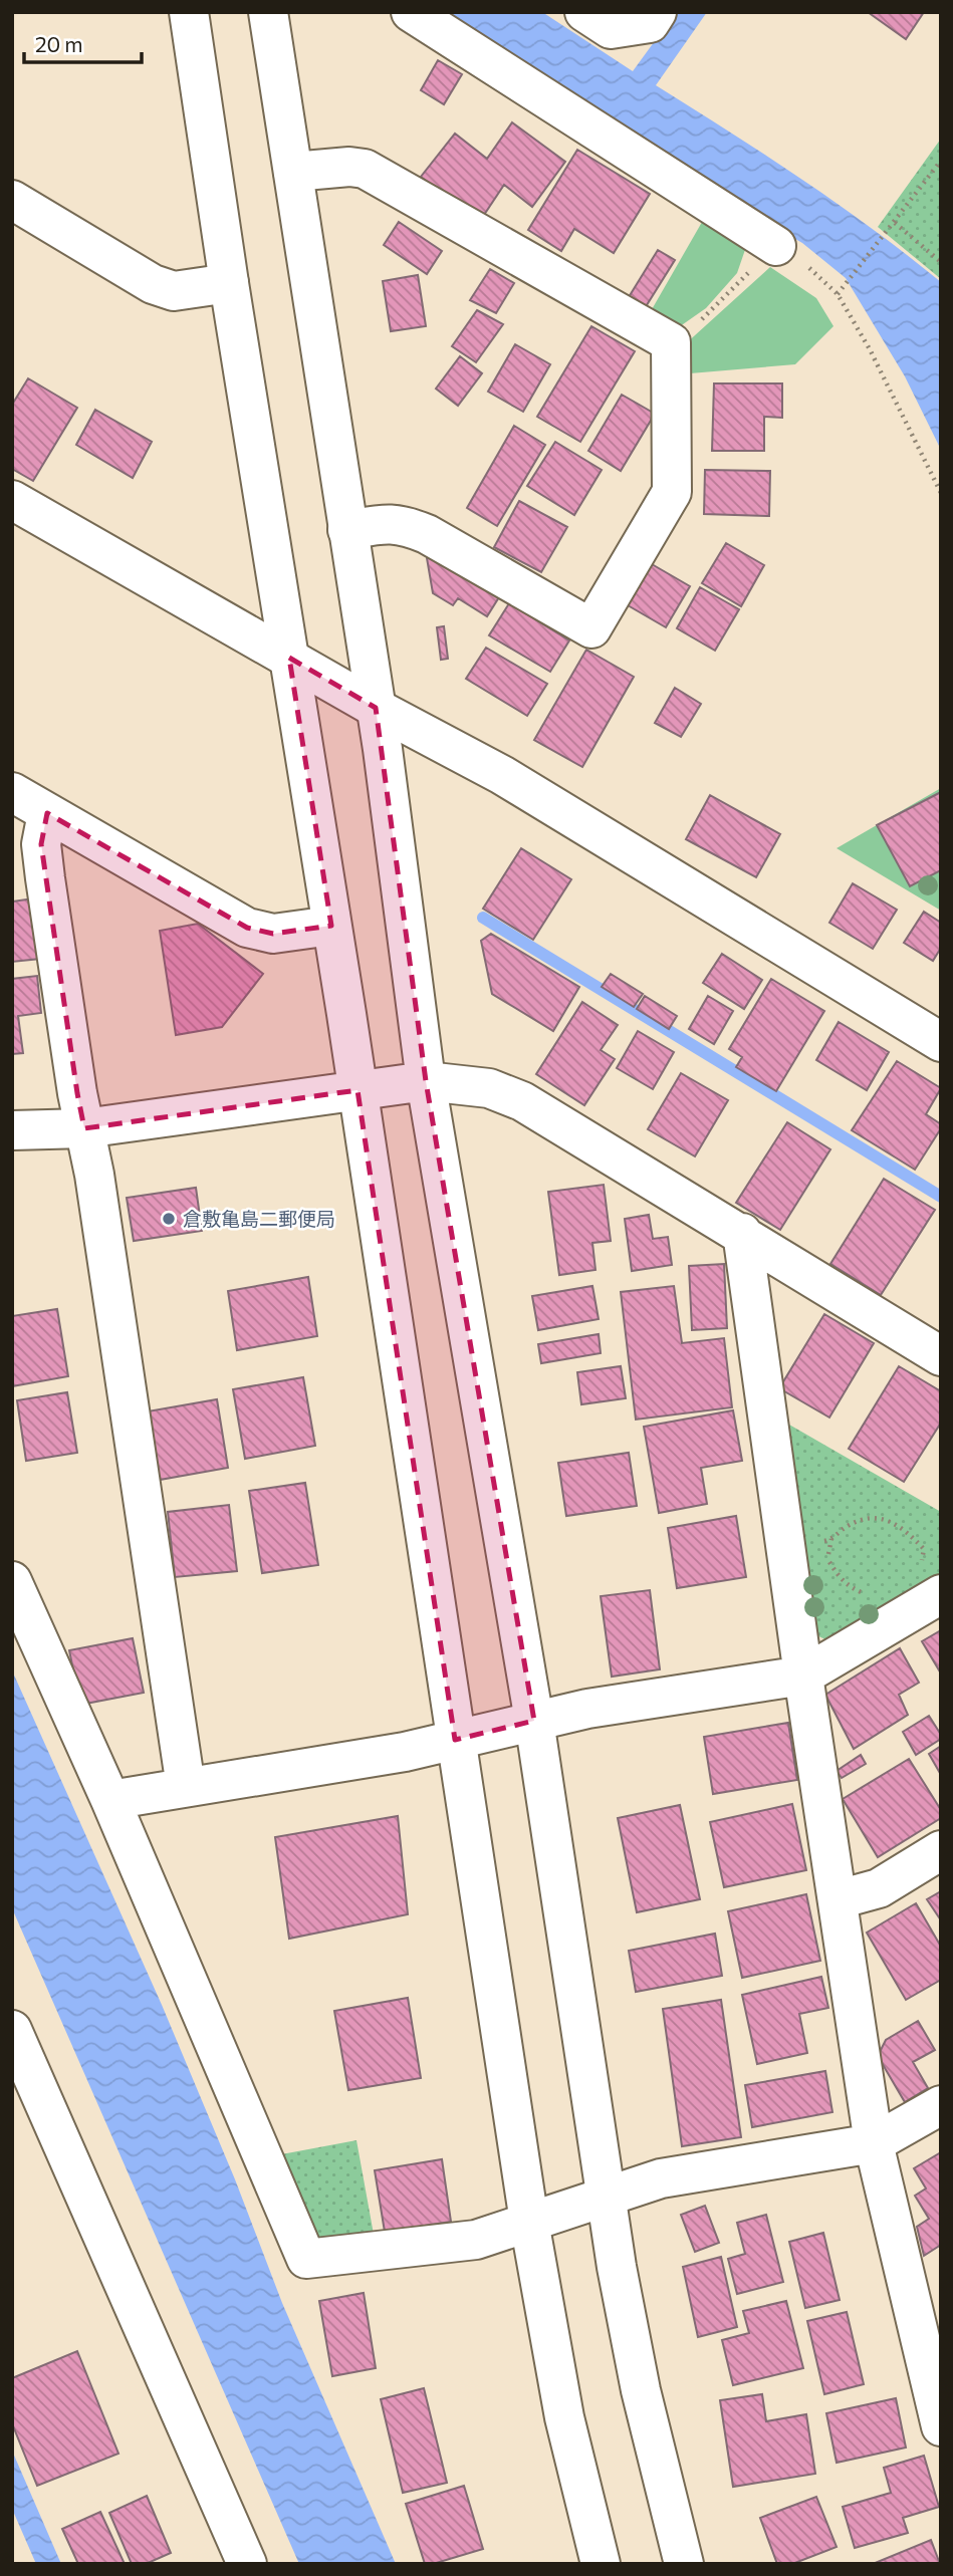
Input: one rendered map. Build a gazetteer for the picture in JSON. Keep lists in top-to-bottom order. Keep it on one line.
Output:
{"places":["倉敷亀島二郵便局"],"scale_bar":"20 m"}
